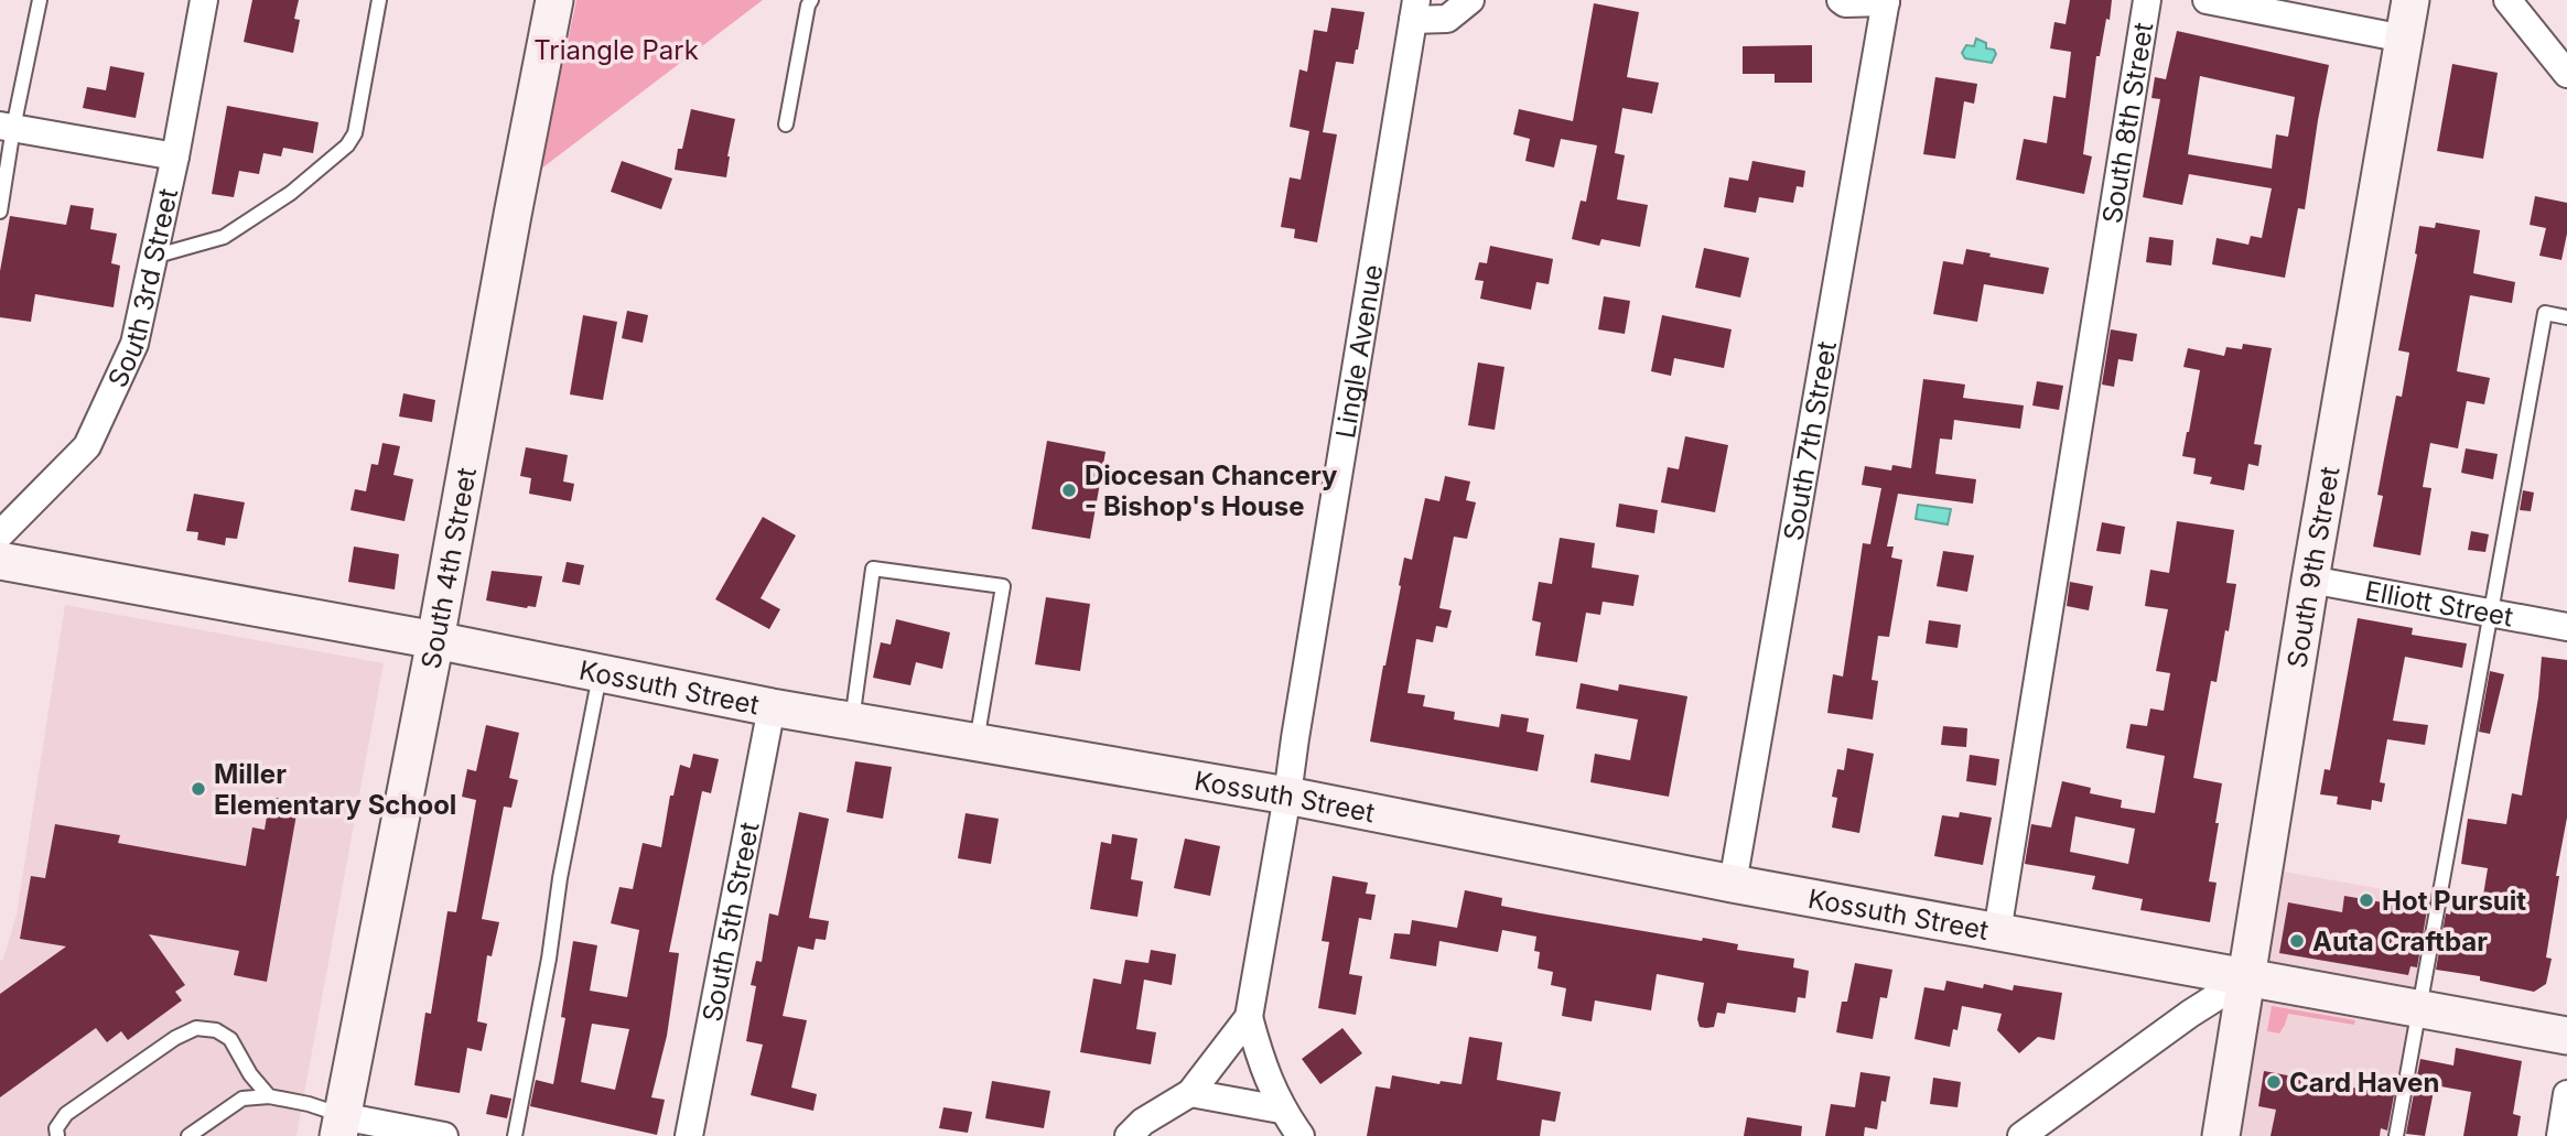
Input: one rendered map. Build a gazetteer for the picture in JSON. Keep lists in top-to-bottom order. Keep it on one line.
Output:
{"streets":{"street":["South 8th Street","South 3rd Street","Lingle Avenue","South 7th Street","South 9th Street","South 4th Street","Elliott Street","Kossuth Street","South 5th Street"]},"crossings":[["South 8th Street","Kossuth Street"],["Lingle Avenue","Kossuth Street"],["South 7th Street","Kossuth Street"],["South 9th Street","Elliott Street"],["South 9th Street","Kossuth Street"],["South 4th Street","Kossuth Street"],["Kossuth Street","South 5th Street"]],"parks":["Triangle Park"],"places":["Diocesan Chancery - Bishop's House","Miller Elementary School","Hot Pursuit","Auta Craftbar","Card Haven"]}
